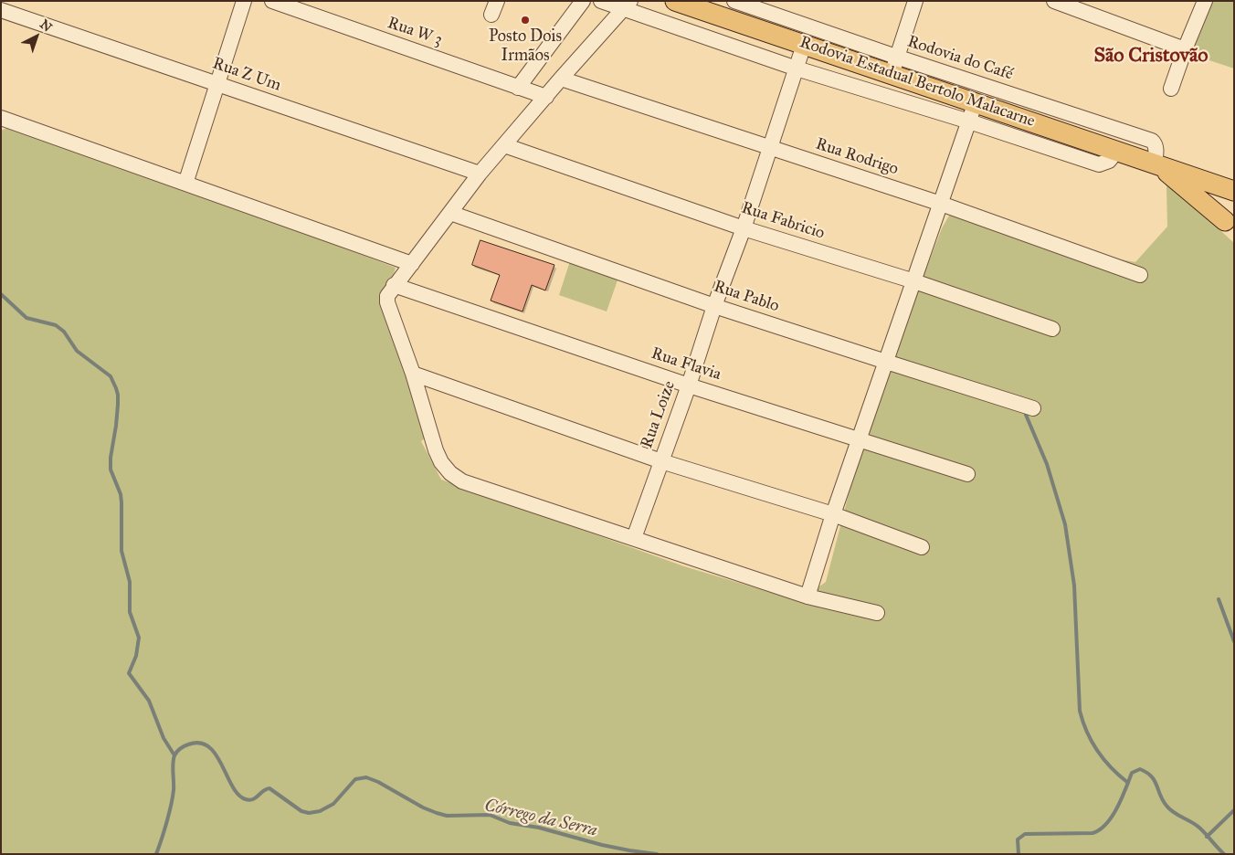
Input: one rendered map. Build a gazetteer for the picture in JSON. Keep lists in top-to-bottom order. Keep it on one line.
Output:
{"streets":{"main road":["Rodovia Estadual Bertolo Malacarne"],"street":["Rua W 3","Rodovia do Café","Rua Z Um","Rua Rodrigo","Rua Fabricio","Rua Pablo","Rua Flavia","Rua Loize"]},"crossings":[["Rodovia do Café","Rodovia Estadual Bertolo Malacarne"],["Rodovia Estadual Bertolo Malacarne","Rua Loize"],["Rua Rodrigo","Rua Loize"],["Rua Fabricio","Rua Loize"],["Rua Pablo","Rua Loize"],["Rua Flavia","Rua Loize"]],"districts":["São Cristovão"],"water":["Córrego da Serra"],"places":["Posto Dois Irmãos"],"north":"top right"}
